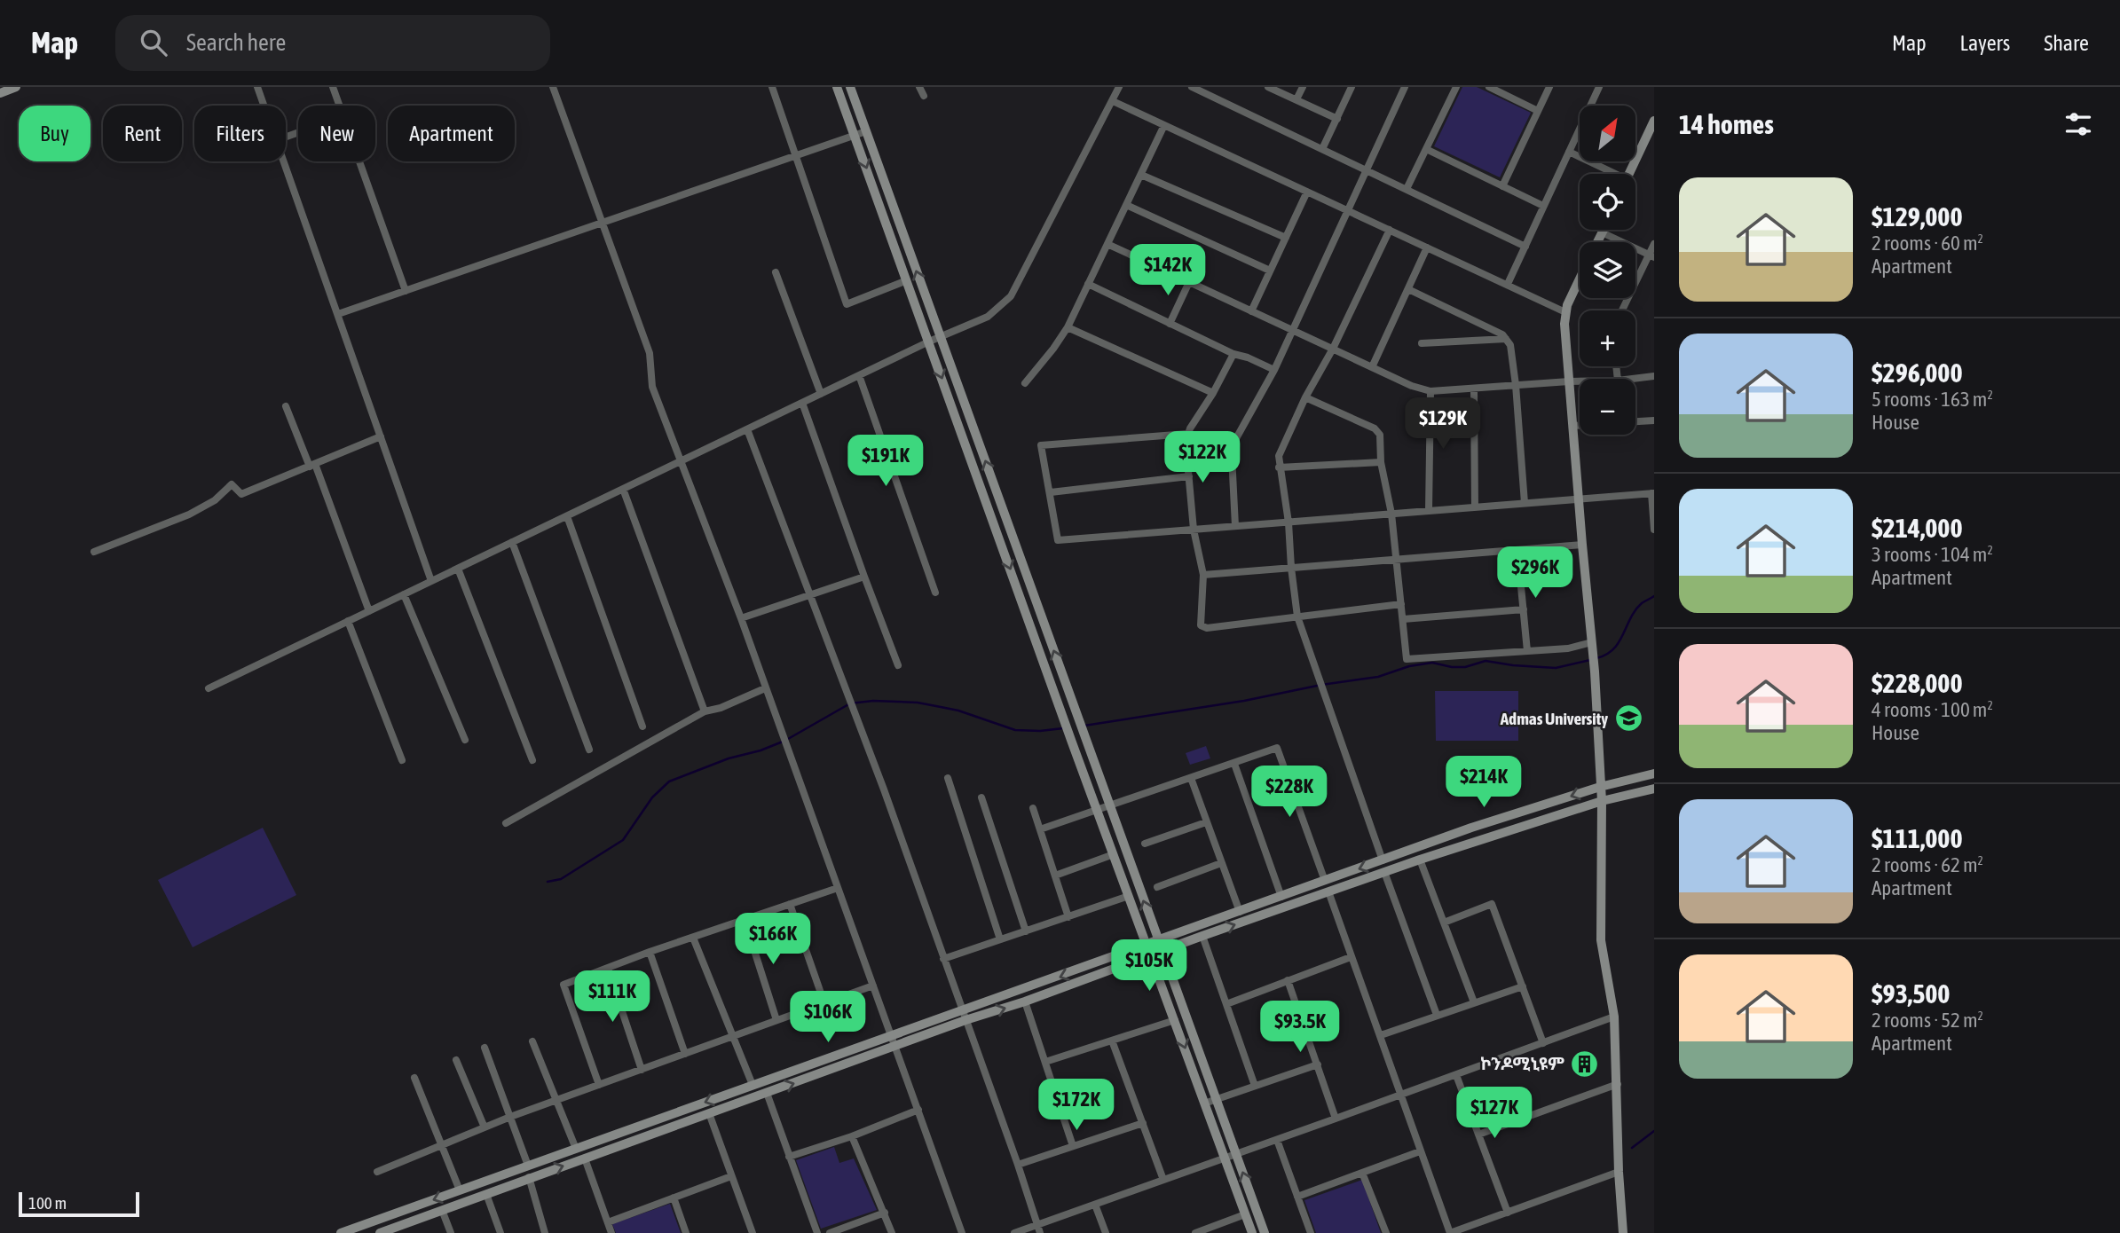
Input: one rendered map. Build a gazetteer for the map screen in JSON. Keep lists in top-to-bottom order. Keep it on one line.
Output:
{"places":{"school or university":["Admas University"],"building":["ኮንዶሚኒዩም"]},"scale_bar":"100 m","north":"top right","page":{"header":"Map","search":"Search here","nav":["Map","Layers","Share"],"heading":"14 homes","map_buttons":["+","−"],"chip":["Buy","Rent","Filters","New","Apartment"],"list":[{"name":"$129,000","note":"2 rooms · 60 m² · Apartment"},{"name":"$296,000","note":"5 rooms · 163 m² · House"},{"name":"$214,000","note":"3 rooms · 104 m² · Apartment"},{"name":"$228,000","note":"4 rooms · 100 m² · House"},{"name":"$111,000","note":"2 rooms · 62 m² · Apartment"},{"name":"$93,500","note":"2 rooms · 52 m² · Apartment"}],"price":["$142K","$129K","$122K","$191K","$296K","$214K","$228K","$166K","$105K","$111K","$106K","$93.5K","$172K","$127K"],"scale":"100 m"}}
